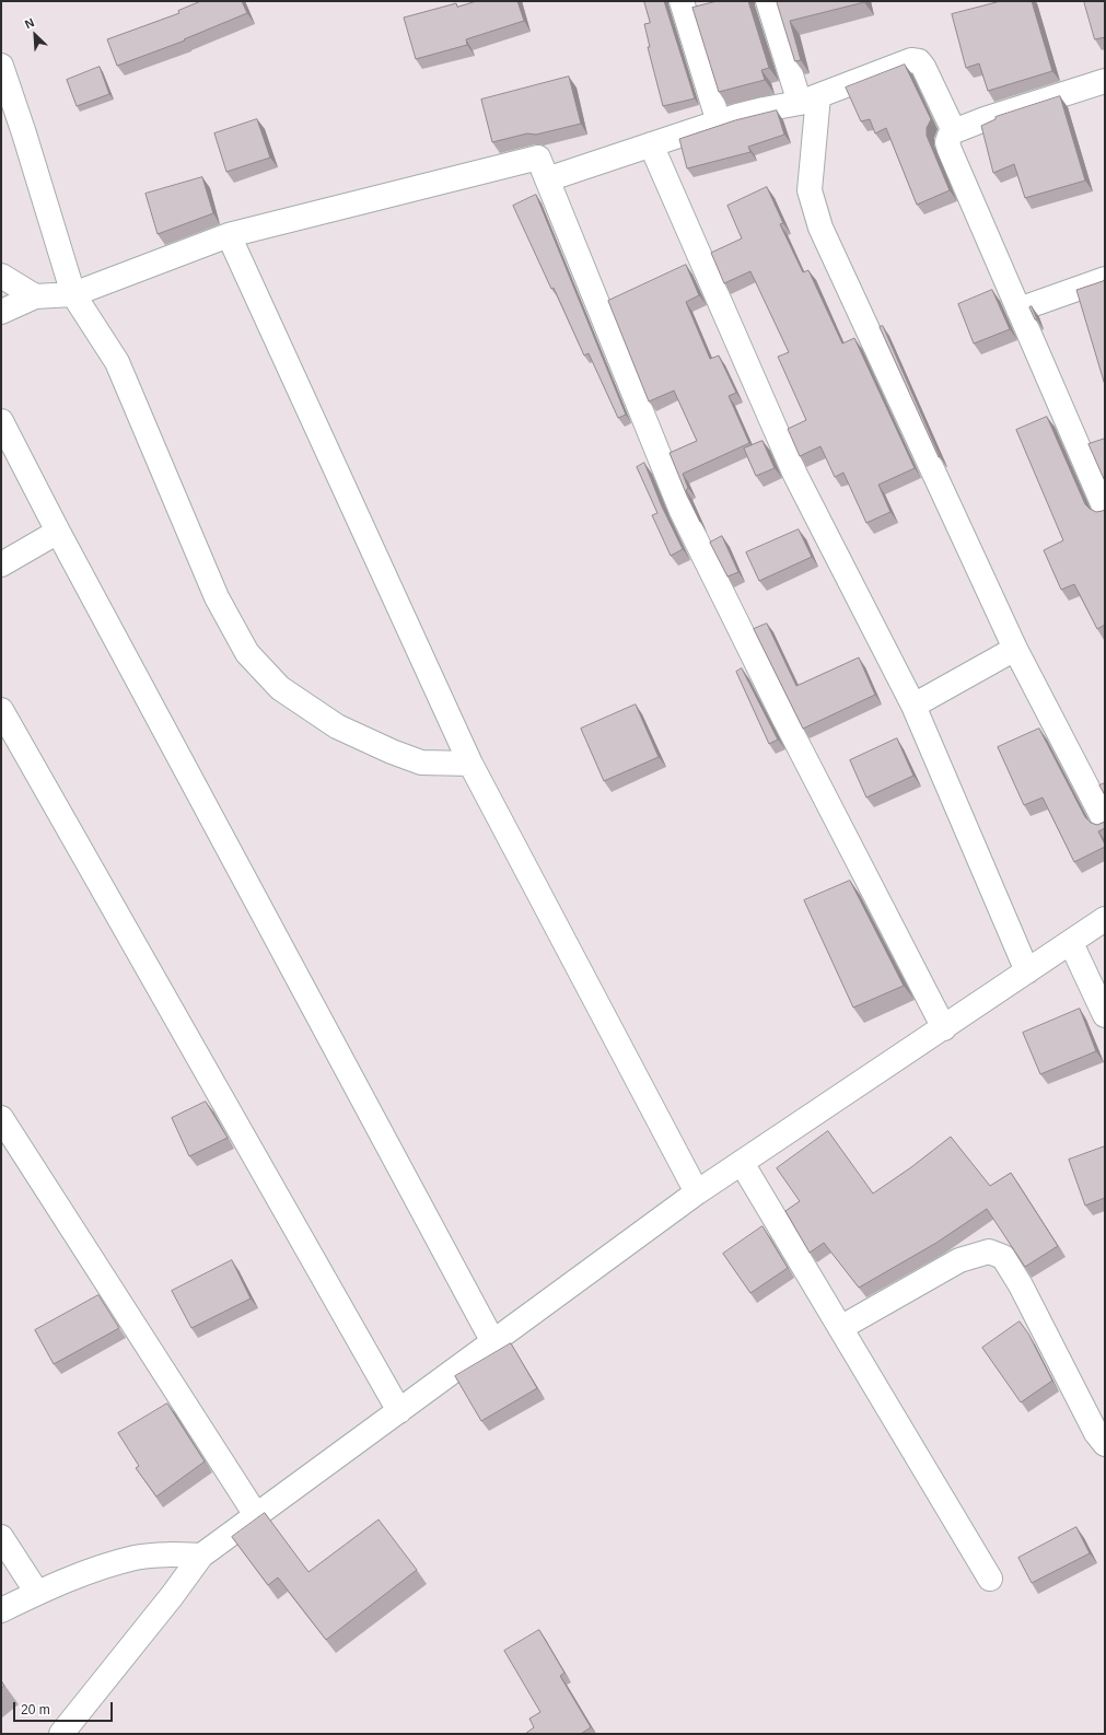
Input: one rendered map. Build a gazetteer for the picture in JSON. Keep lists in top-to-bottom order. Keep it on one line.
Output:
{"scale_bar":"20 m","north":"top left"}
